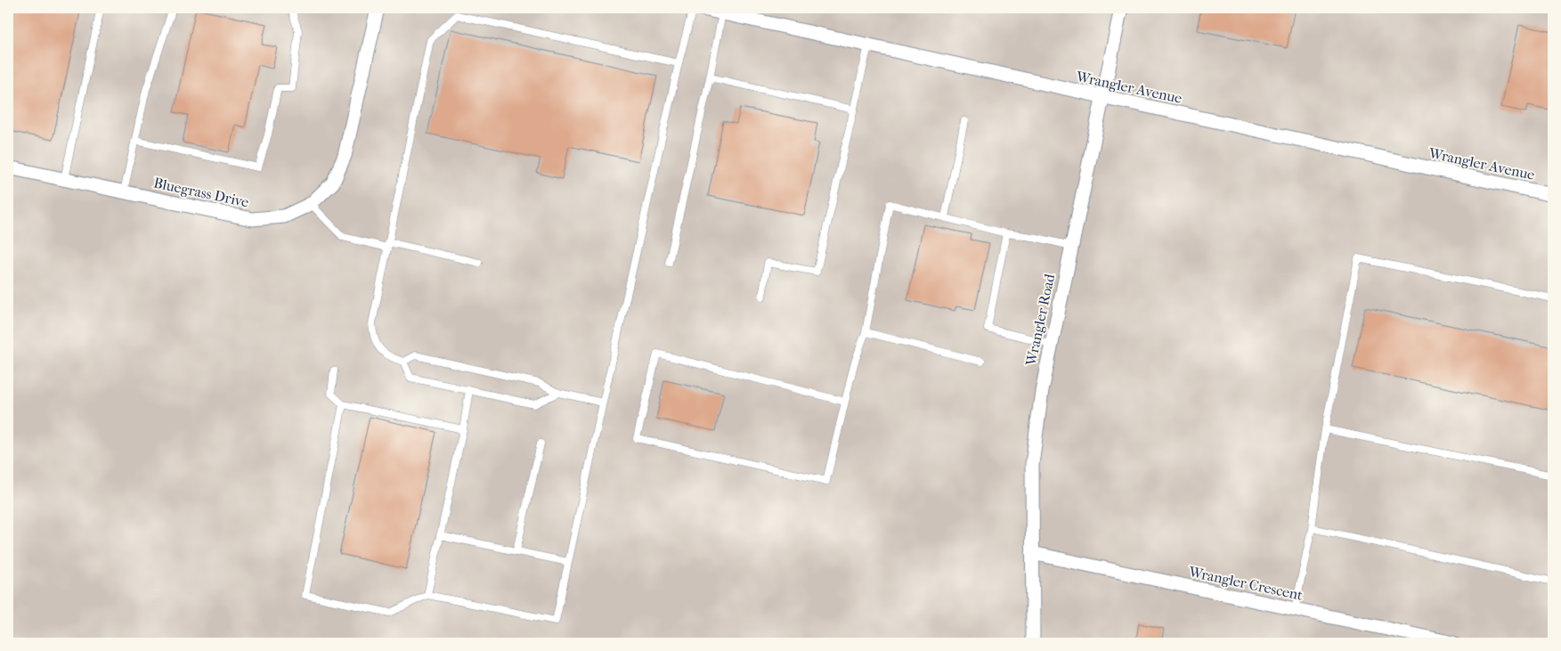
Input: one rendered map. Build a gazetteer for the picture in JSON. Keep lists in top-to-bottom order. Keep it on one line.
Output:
{"streets":{"street":["Wrangler Avenue","Bluegrass Drive","Wrangler Road","Wrangler Crescent"]},"crossings":[["Wrangler Avenue","Wrangler Road"],["Wrangler Road","Wrangler Crescent"]]}
